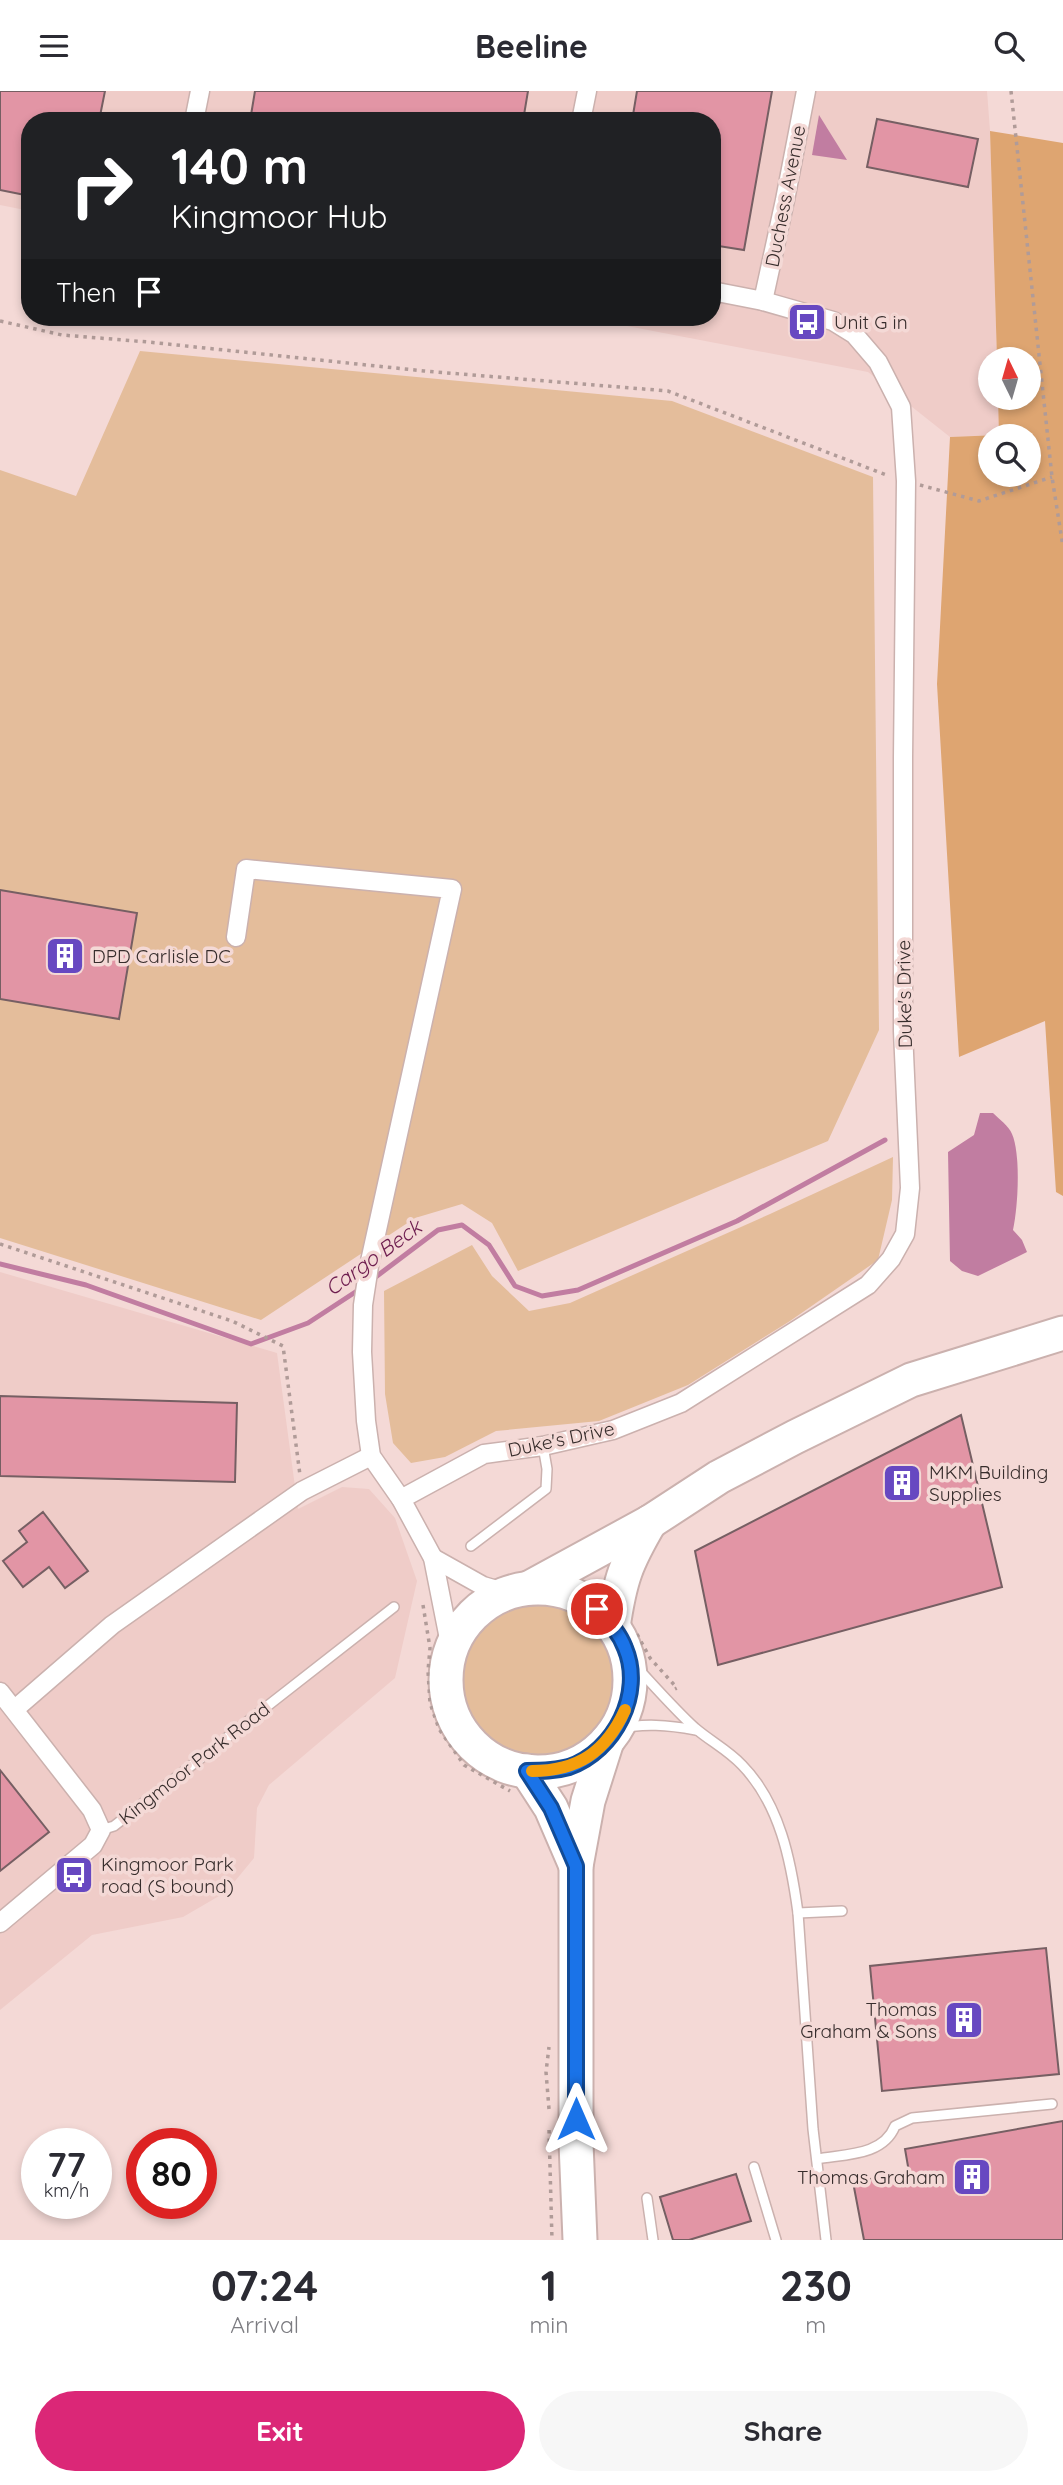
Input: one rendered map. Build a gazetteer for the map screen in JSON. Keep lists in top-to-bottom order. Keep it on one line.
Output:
{"streets":{"street":["Duchess Avenue","Duke's Drive","Kingmoor Park Road"]},"crossings":[["Duchess Avenue","Duke's Drive"]],"water":["Cargo Beck"],"places":{"bus stop":["Unit G in","Kingmoor Park road (S bound)"],"building":["DPD Carlisle DC","MKM Building Supplies","Thomas Graham & Sons","Thomas Graham"]},"north":"top","page":{"header":"Beeline","turn":["140 m","Kingmoor Hub"],"then":"Then","speed":"77 km/h","limit":"80","eta":["07:24","Arrival","1","min","230","m"],"buttons":["Exit","Share"]}}
